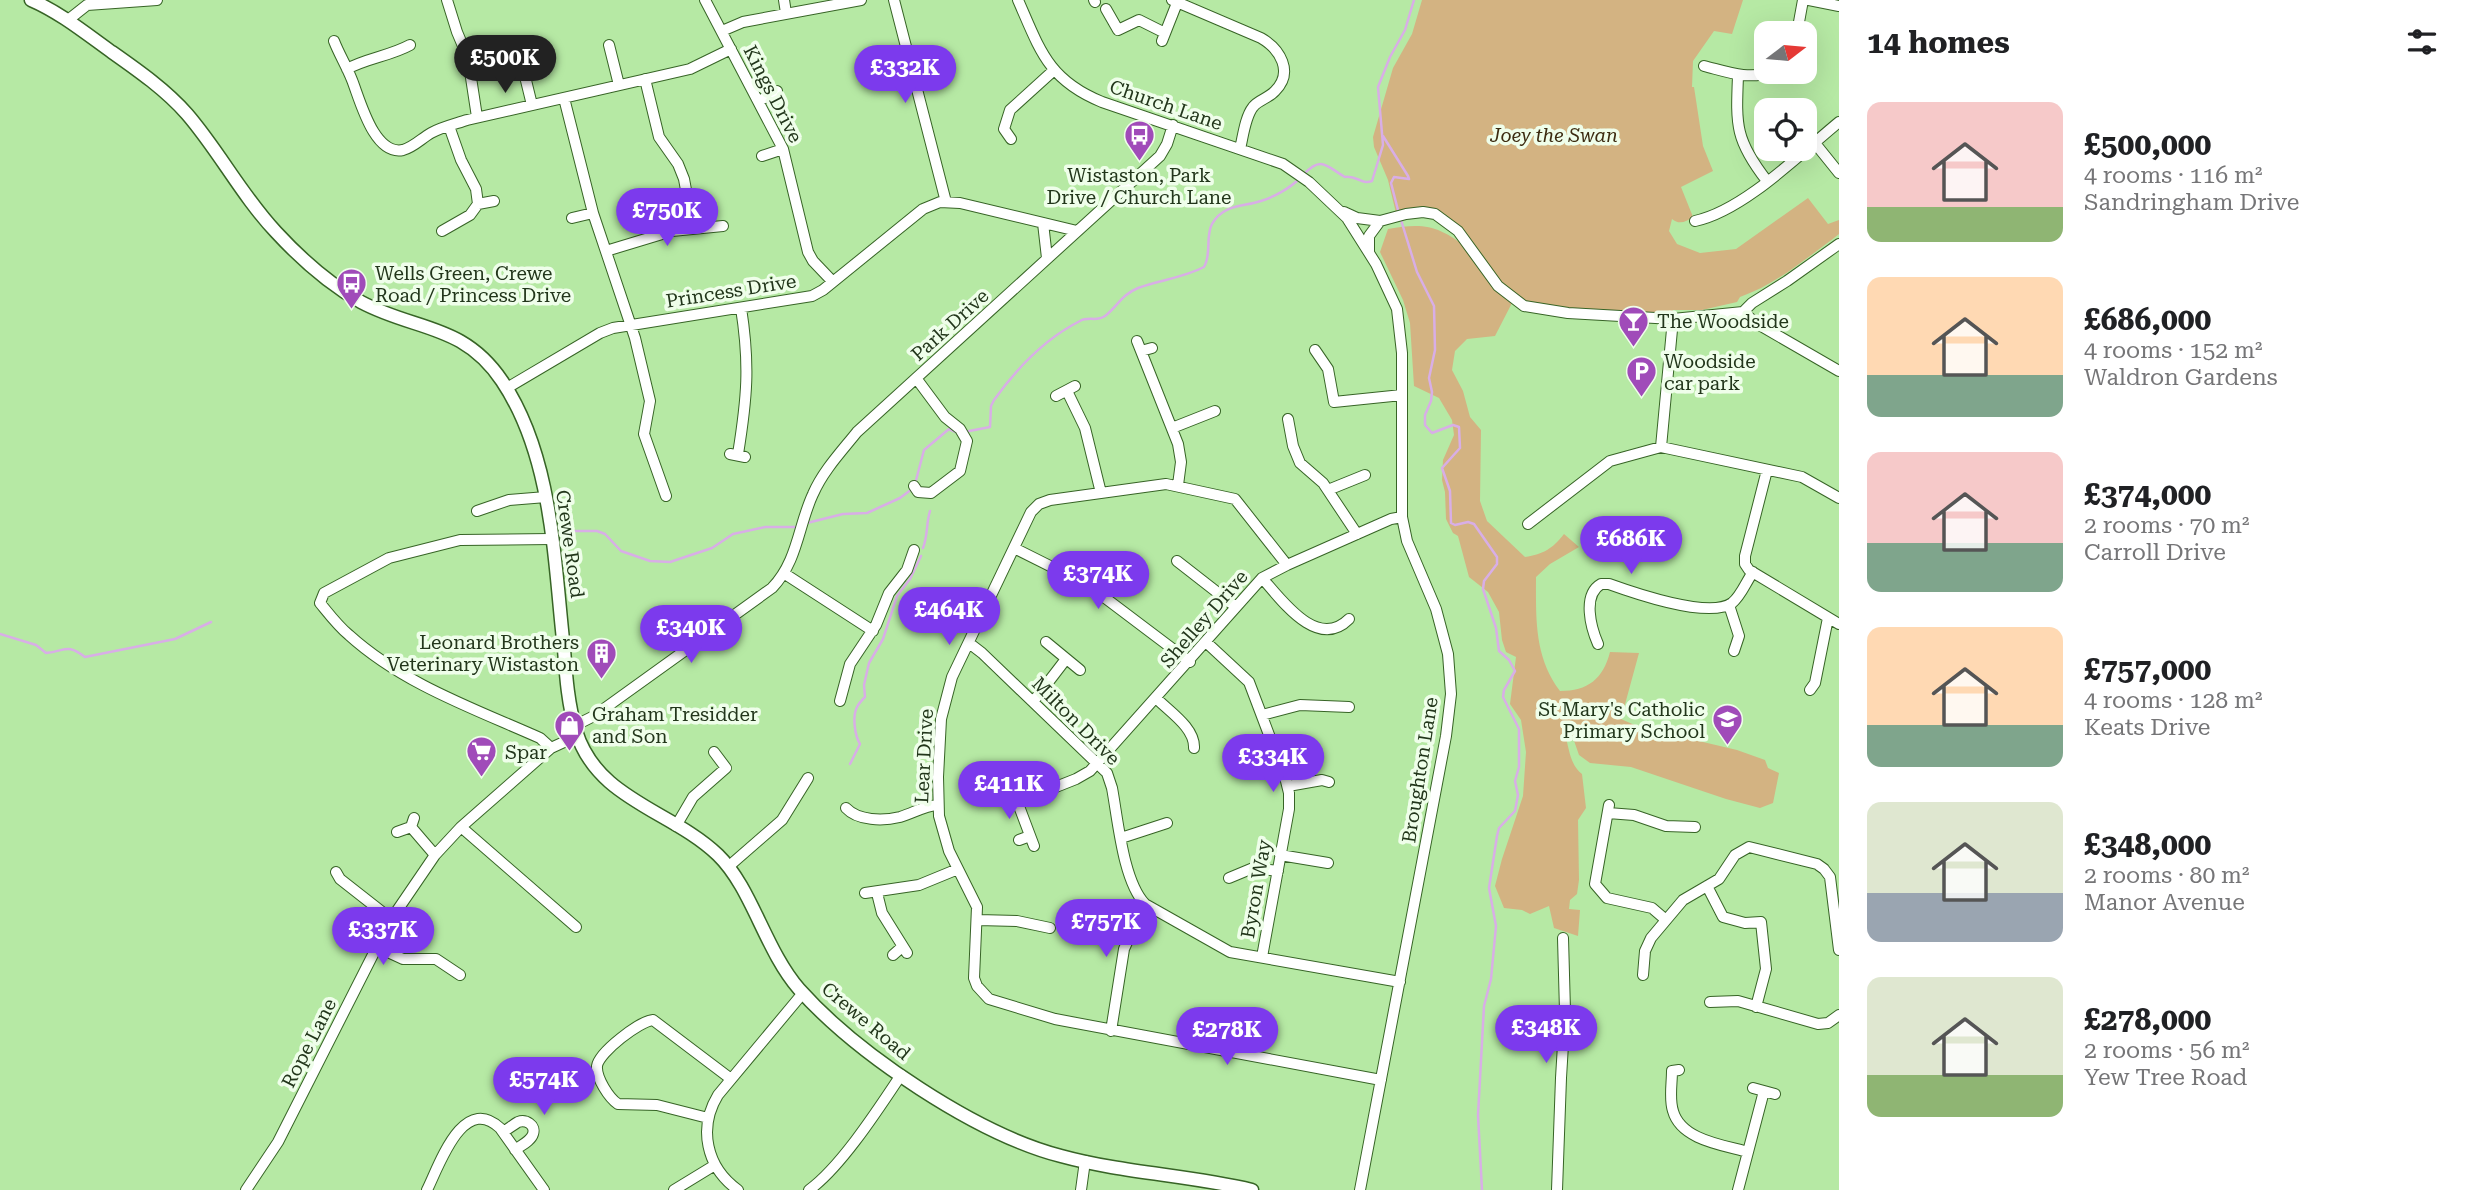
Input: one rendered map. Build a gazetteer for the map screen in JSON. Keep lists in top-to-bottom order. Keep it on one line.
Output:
{"streets":{"main road":["Crewe Road"],"street":["Kings Drive","Church Lane","Princess Drive","Park Drive","Shelley Drive","Milton Drive","Lear Drive","Broughton Lane","Byron Way","Rope Lane"]},"crossings":[["Kings Drive","Princess Drive"],["Church Lane","Park Drive"],["Church Lane","Broughton Lane"],["Princess Drive","Crewe Road"],["Park Drive","Rope Lane"],["Crewe Road","Rope Lane"],["Shelley Drive","Milton Drive"],["Shelley Drive","Lear Drive"],["Shelley Drive","Broughton Lane"],["Shelley Drive","Byron Way"],["Milton Drive","Lear Drive"],["Milton Drive","Broughton Lane"],["Milton Drive","Byron Way"],["Lear Drive","Broughton Lane"]],"parks":["Joey the Swan"],"places":{"bus stop":["Wistaston, Park Drive / Church Lane","Wells Green, Crewe Road / Princess Drive"],"bar":["The Woodside"],"parking":["Woodside car park"],"building":["Leonard Brothers Veterinary Wistaston"],"school or university":["St Mary's Catholic Primary School"],"shop":["Graham Tresidder and Son"],"supermarket":["Spar"]},"north":"right","page":{"heading":"14 homes","price":["£500K","£332K","£750K","£686K","£374K","£464K","£340K","£334K","£411K","£757K","£337K","£348K","£278K","£574K"],"list":[{"name":"£500,000","note":"4 rooms · 116 m² · Sandringham Drive"},{"name":"£686,000","note":"4 rooms · 152 m² · Waldron Gardens"},{"name":"£374,000","note":"2 rooms · 70 m² · Carroll Drive"},{"name":"£757,000","note":"4 rooms · 128 m² · Keats Drive"},{"name":"£348,000","note":"2 rooms · 80 m² · Manor Avenue"},{"name":"£278,000","note":"2 rooms · 56 m² · Yew Tree Road"}]}}
